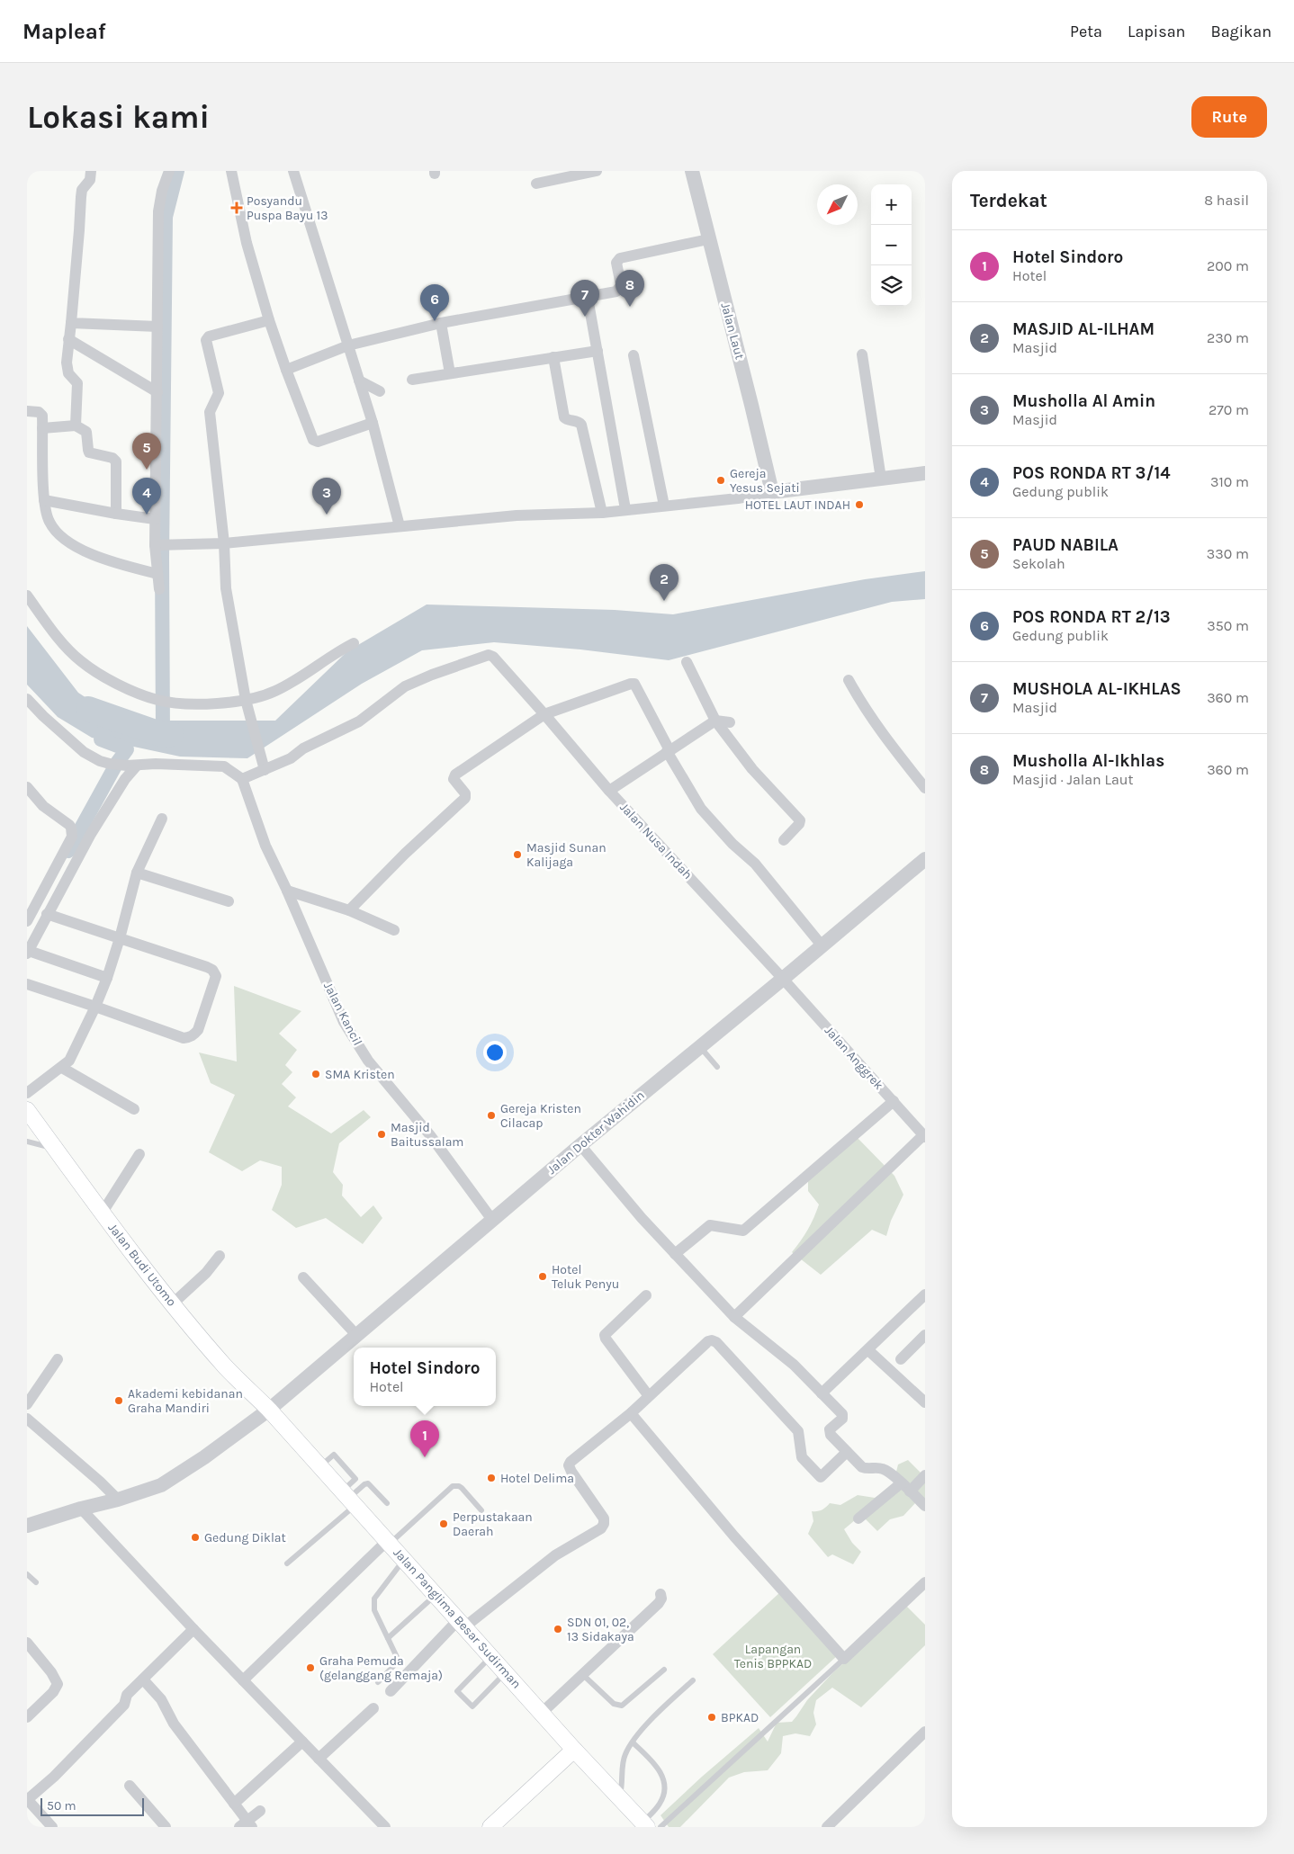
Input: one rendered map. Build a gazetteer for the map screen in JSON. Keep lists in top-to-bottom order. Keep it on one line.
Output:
{"streets":{"main road":["Jalan Budi Utomo","Jalan Panglima Besar Sudirman"],"street":["Jalan Laut","Jalan Nusa Indah","Jalan Kancil","Jalan Anggrek","Jalan Dokter Wahidin"]},"crossings":[["Jalan Nusa Indah","Jalan Anggrek"],["Jalan Nusa Indah","Jalan Dokter Wahidin"],["Jalan Kancil","Jalan Dokter Wahidin"],["Jalan Anggrek","Jalan Dokter Wahidin"],["Jalan Dokter Wahidin","Jalan Budi Utomo"],["Jalan Dokter Wahidin","Jalan Panglima Besar Sudirman"],["Jalan Budi Utomo","Jalan Panglima Besar Sudirman"]],"parks":["Lapangan Tenis BPPKAD"],"places":{"health":["Posyandu Puspa Bayu 13"],"other":["Gereja Yesus Sejati","HOTEL LAUT INDAH","Masjid Sunan Kalijaga","SMA Kristen","Gereja Kristen Cilacap","Masjid Baitussalam","Hotel Teluk Penyu","Akademi kebidanan Graha Mandiri","Hotel Delima","Perpustakaan Daerah","Gedung Diklat","SDN 01, 02, 13 Sidakaya","Graha Pemuda (gelanggang Remaja)","BPKAD"]},"scale_bar":"50 m","north":"bottom left","page":{"header":"Mapleaf","nav":["Peta","Lapisan","Bagikan"],"buttons":"Rute","title":"Lokasi kami","heading":["Terdekat","8 hasil"],"map_buttons":["+","−"],"list":[{"mark":"1","name":"Hotel Sindoro","note":"Hotel","value":"200 m"},{"mark":"2","name":"MASJID AL-ILHAM","note":"Masjid","value":"230 m"},{"mark":"3","name":"Musholla Al Amin","note":"Masjid","value":"270 m"},{"mark":"4","name":"POS RONDA RT 3/14","note":"Gedung publik","value":"310 m"},{"mark":"5","name":"PAUD NABILA","note":"Sekolah","value":"330 m"},{"mark":"6","name":"POS RONDA RT 2/13","note":"Gedung publik","value":"350 m"},{"mark":"7","name":"MUSHOLA AL-IKHLAS","note":"Masjid","value":"360 m"},{"mark":"8","name":"Musholla Al-Ikhlas","note":"Masjid · Jalan Laut","value":"360 m"}],"pins":["8","7","6","5","3","4","2","1"],"popup":["Hotel Sindoro","Hotel"],"scale":"50 m"}}
